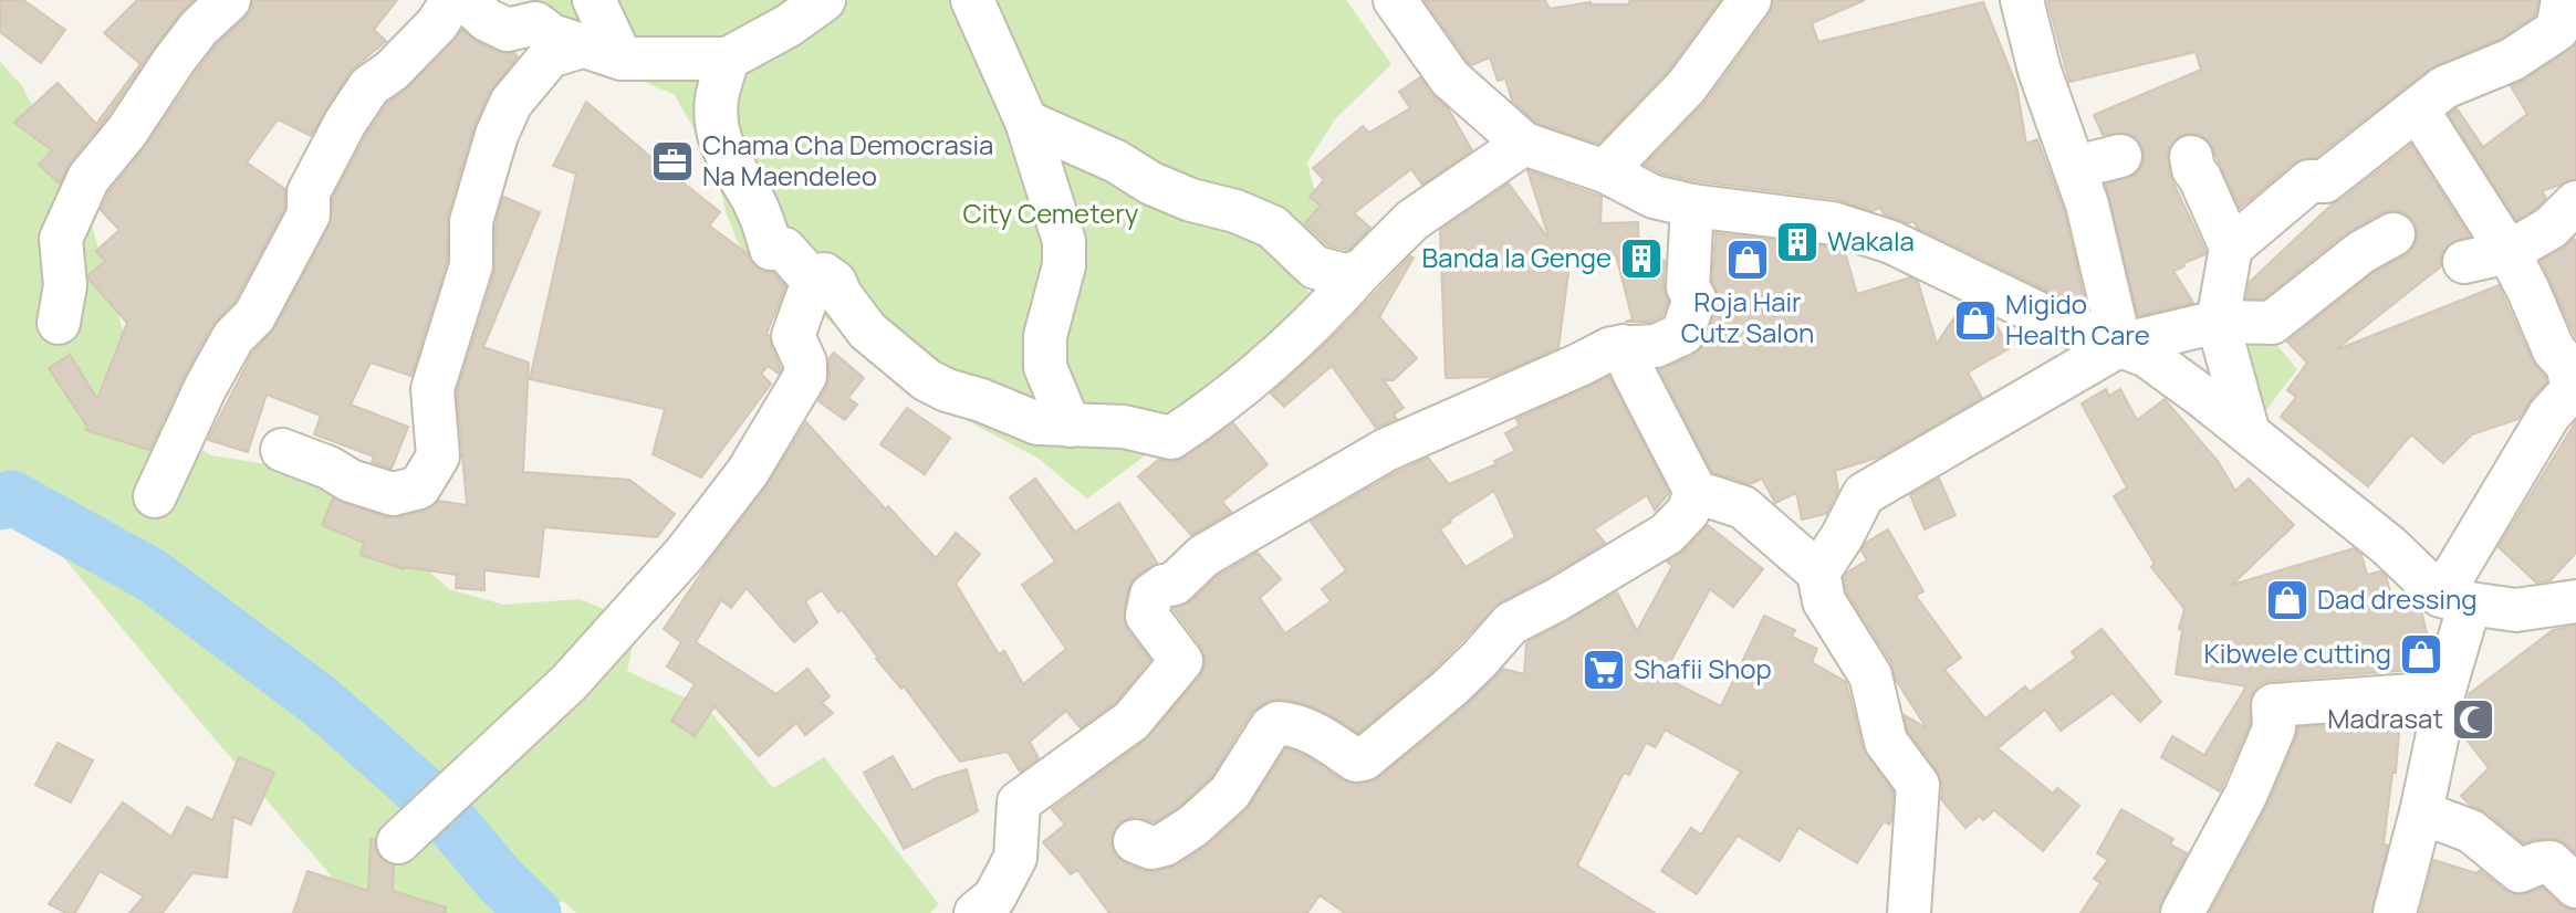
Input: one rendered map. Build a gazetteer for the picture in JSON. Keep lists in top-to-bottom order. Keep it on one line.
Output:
{"parks":["City Cemetery"],"places":{"office":["Chama Cha Democrasia Na Maendeleo"],"building":["Wakala","Banda la Genge"],"shop":["Roja Hair Cutz Salon","Migido Health Care","Dad dressing","Kibwele cutting"],"supermarket":["Shafii Shop"],"mosque":["Madrasat"]}}
